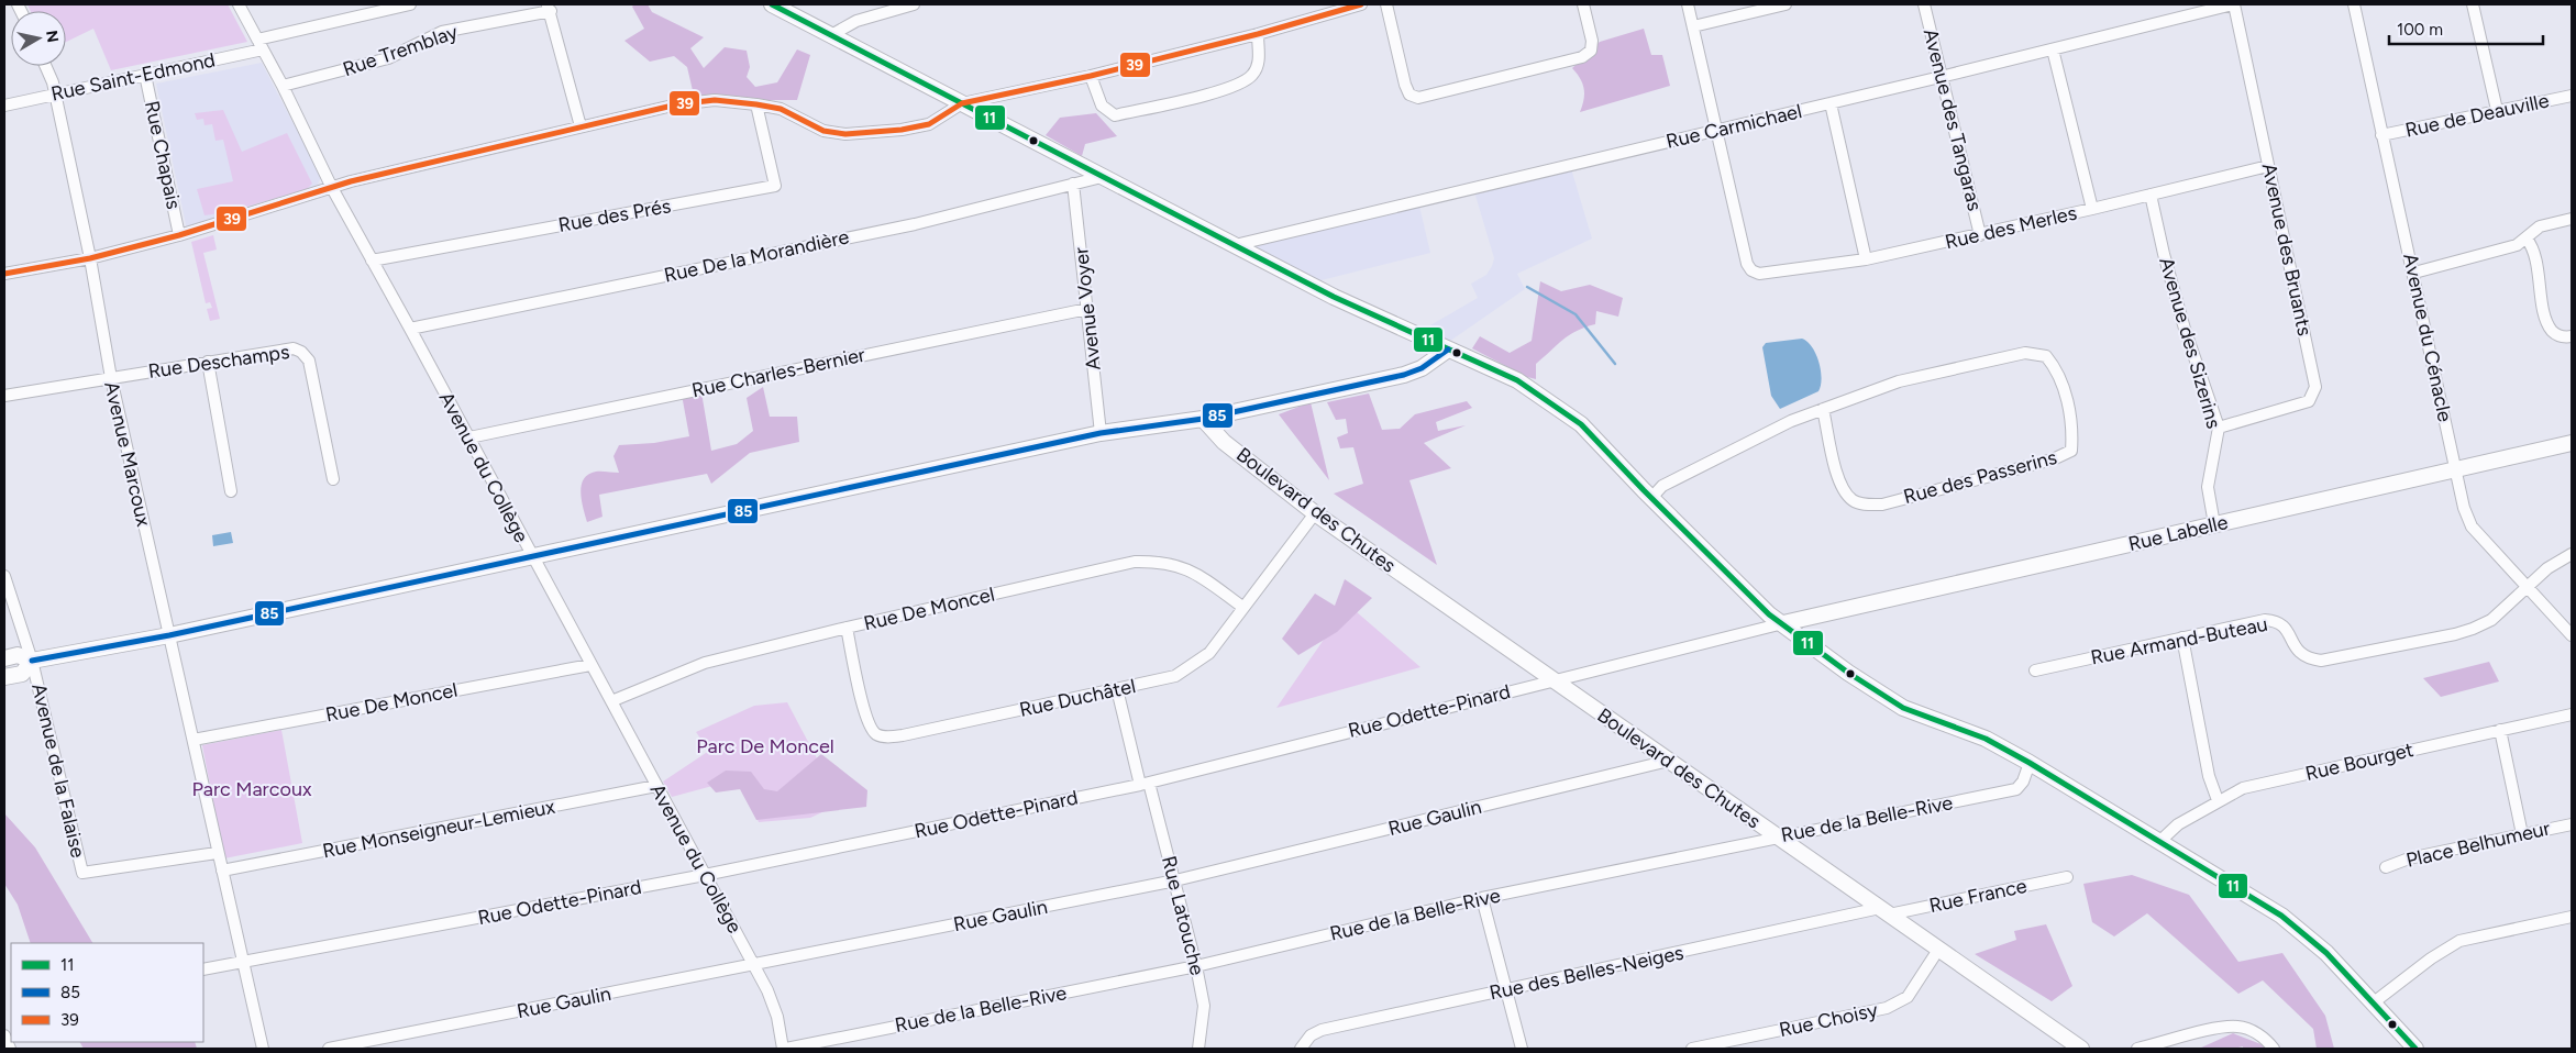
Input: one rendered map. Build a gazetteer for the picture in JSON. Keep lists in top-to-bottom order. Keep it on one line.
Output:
{"streets":{"street":["Rue Tremblay","Rue Saint-Edmond","Rue de Deauville","Avenue des Tangaras","Rue Carmichael","Rue Chapais","Rue des Prés","Rue des Merles","Avenue des Bruants","Rue De la Morandière","Avenue Voyer","Avenue du Cénacle","Avenue des Sizerins","Rue Deschamps","Rue Charles-Bernier","Avenue Marcoux","Avenue du Collège","Rue des Passerins","Boulevard des Chutes","Rue Labelle","Rue De Moncel","Rue Armand-Buteau","Rue Duchâtel","Rue Odette-Pinard","Rue Bourget","Avenue de la Falaise","Rue Gaulin","Rue de la Belle-Rive","Rue Monseigneur-Lemieux","Place Belhumeur","Rue France","Rue Latouche","Rue des Belles-Neiges","Rue Choisy"]},"crossings":[["Rue Tremblay","Avenue du Collège"],["Rue Saint-Edmond","Rue Chapais"],["Rue Saint-Edmond","Avenue Marcoux"],["Rue Saint-Edmond","Avenue du Collège"],["Rue de Deauville","Avenue du Cénacle"],["Avenue des Tangaras","Rue Carmichael"],["Avenue des Tangaras","Rue des Merles"],["Rue Carmichael","Rue des Merles"],["Rue Carmichael","Avenue des Bruants"],["Rue des Prés","Avenue du Collège"],["Rue des Merles","Avenue des Bruants"],["Rue des Merles","Avenue des Sizerins"],["Avenue des Bruants","Avenue des Sizerins"],["Rue De la Morandière","Avenue Voyer"],["Rue De la Morandière","Avenue du Collège"],["Avenue Voyer","Rue Charles-Bernier"],["Avenue du Cénacle","Rue Labelle"],["Avenue du Cénacle","Rue Armand-Buteau"],["Avenue des Sizerins","Rue Labelle"],["Rue Deschamps","Avenue Marcoux"],["Rue Charles-Bernier","Avenue du Collège"],["Avenue Marcoux","Rue De Moncel"],["Avenue Marcoux","Avenue de la Falaise"],["Avenue du Collège","Rue De Moncel"],["Avenue du Collège","Rue Odette-Pinard"],["Avenue du Collège","Rue Gaulin"],["Avenue du Collège","Rue de la Belle-Rive"],["Avenue du Collège","Rue Monseigneur-Lemieux"],["Boulevard des Chutes","Rue Duchâtel"],["Boulevard des Chutes","Rue Odette-Pinard"],["Boulevard des Chutes","Rue Gaulin"],["Boulevard des Chutes","Rue de la Belle-Rive"],["Boulevard des Chutes","Rue France"],["Boulevard des Chutes","Rue des Belles-Neiges"],["Boulevard des Chutes","Rue Choisy"],["Rue Labelle","Rue Odette-Pinard"],["Rue De Moncel","Rue Duchâtel"],["Rue Duchâtel","Rue Latouche"],["Rue Odette-Pinard","Rue Latouche"],["Rue Gaulin","Rue Latouche"],["Rue de la Belle-Rive","Rue Latouche"],["Rue France","Rue des Belles-Neiges"]],"parks":["Parc De Moncel","Parc Marcoux"],"lines":["transit line 11","transit line 39","transit line 85"],"legend":["11","85","39"],"scale_bar":"100 m","north":"right"}
